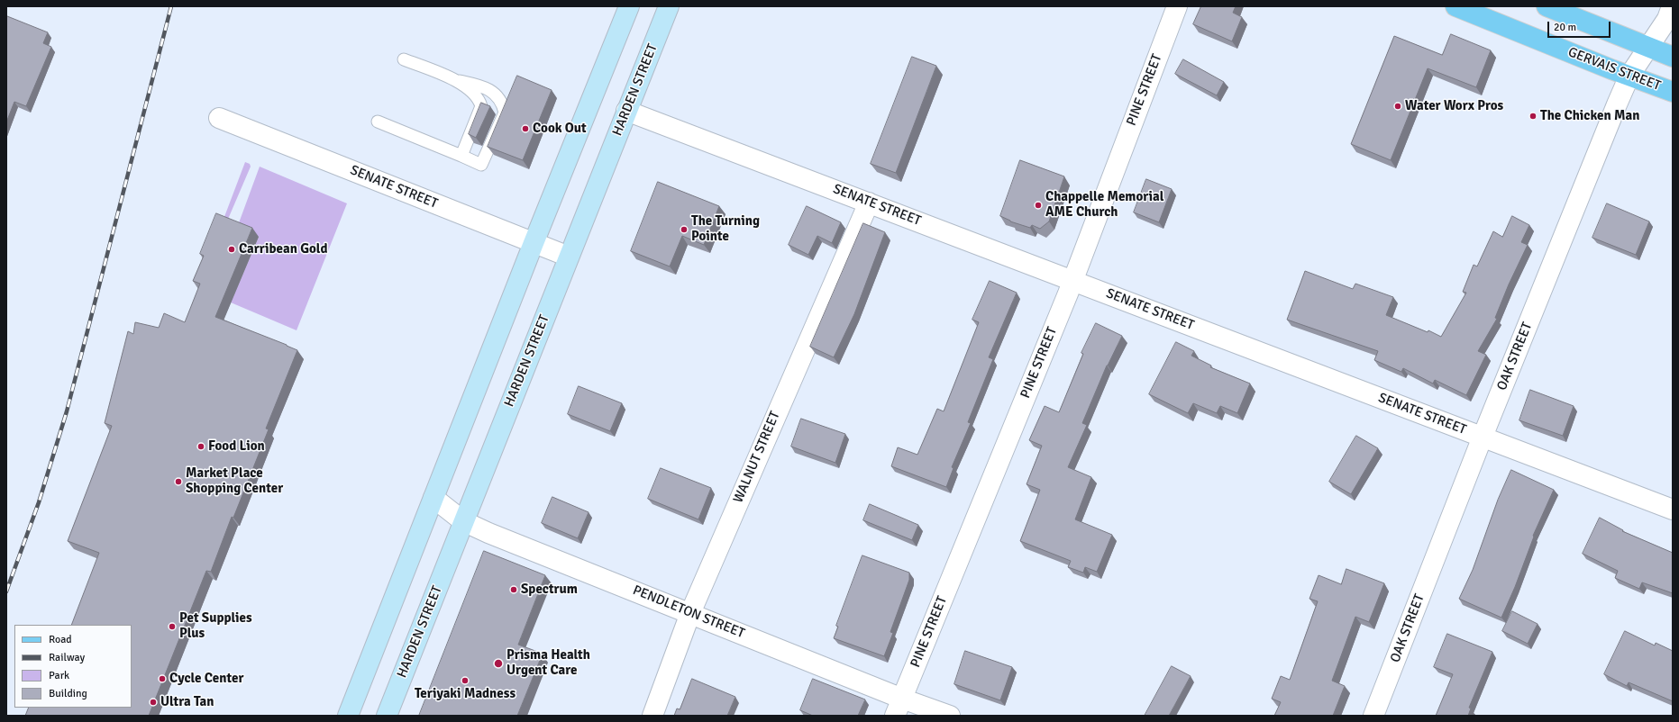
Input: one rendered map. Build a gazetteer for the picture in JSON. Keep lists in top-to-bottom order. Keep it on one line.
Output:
{"streets":{"main road":["GERVAIS STREET","HARDEN STREET"],"street":["PINE STREET","SENATE STREET","OAK STREET","WALNUT STREET","PENDLETON STREET"]},"crossings":[["GERVAIS STREET","OAK STREET"],["HARDEN STREET","SENATE STREET"],["HARDEN STREET","PENDLETON STREET"],["PINE STREET","SENATE STREET"],["PINE STREET","PENDLETON STREET"],["SENATE STREET","OAK STREET"],["SENATE STREET","WALNUT STREET"],["WALNUT STREET","PENDLETON STREET"]],"places":["Water Worx Pros","The Chicken Man","Cook Out","Chappelle Memorial AME Church","The Turning Pointe","Carribean Gold","Food Lion","Market Place Shopping Center","Spectrum","Pet Supplies Plus","Prisma Health Urgent Care","Cycle Center","Teriyaki Madness","Ultra Tan"],"legend":["Road","Railway","Park","Building"],"scale_bar":"20 m"}
